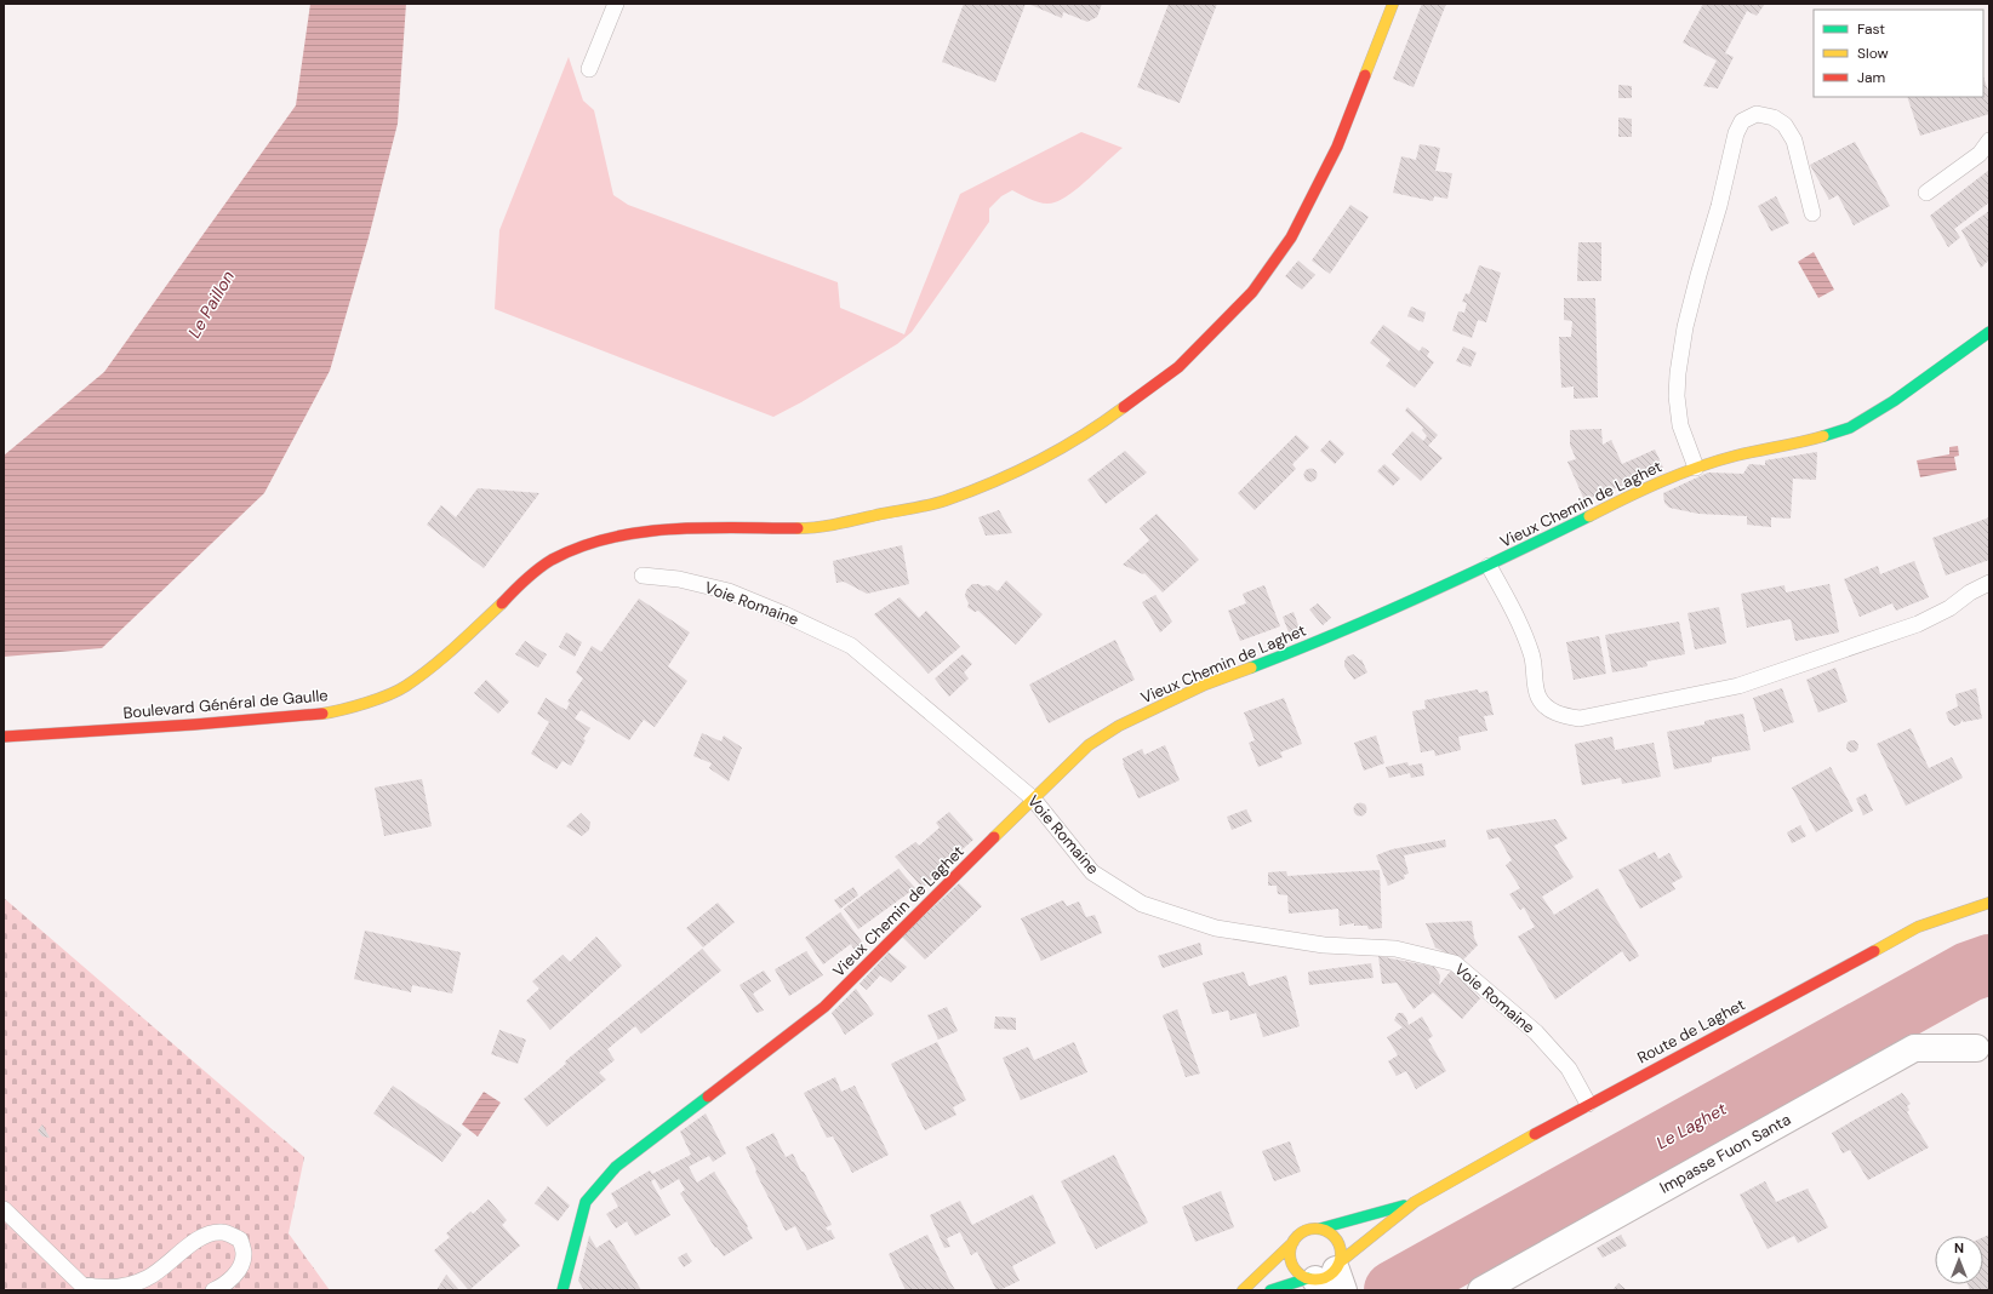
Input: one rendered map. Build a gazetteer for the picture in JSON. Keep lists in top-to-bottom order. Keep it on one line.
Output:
{"streets":{"street":["Vieux Chemin de Laghet","Boulevard Général de Gaulle","Route de Laghet","Impasse Fuon Santa"],"lane":["Voie Romaine"]},"crossings":[["Vieux Chemin de Laghet","Voie Romaine"],["Voie Romaine","Route de Laghet"]],"water":["Le Paillon","Le Laghet"],"legend":["Fast","Slow","Jam"],"north":"top"}
